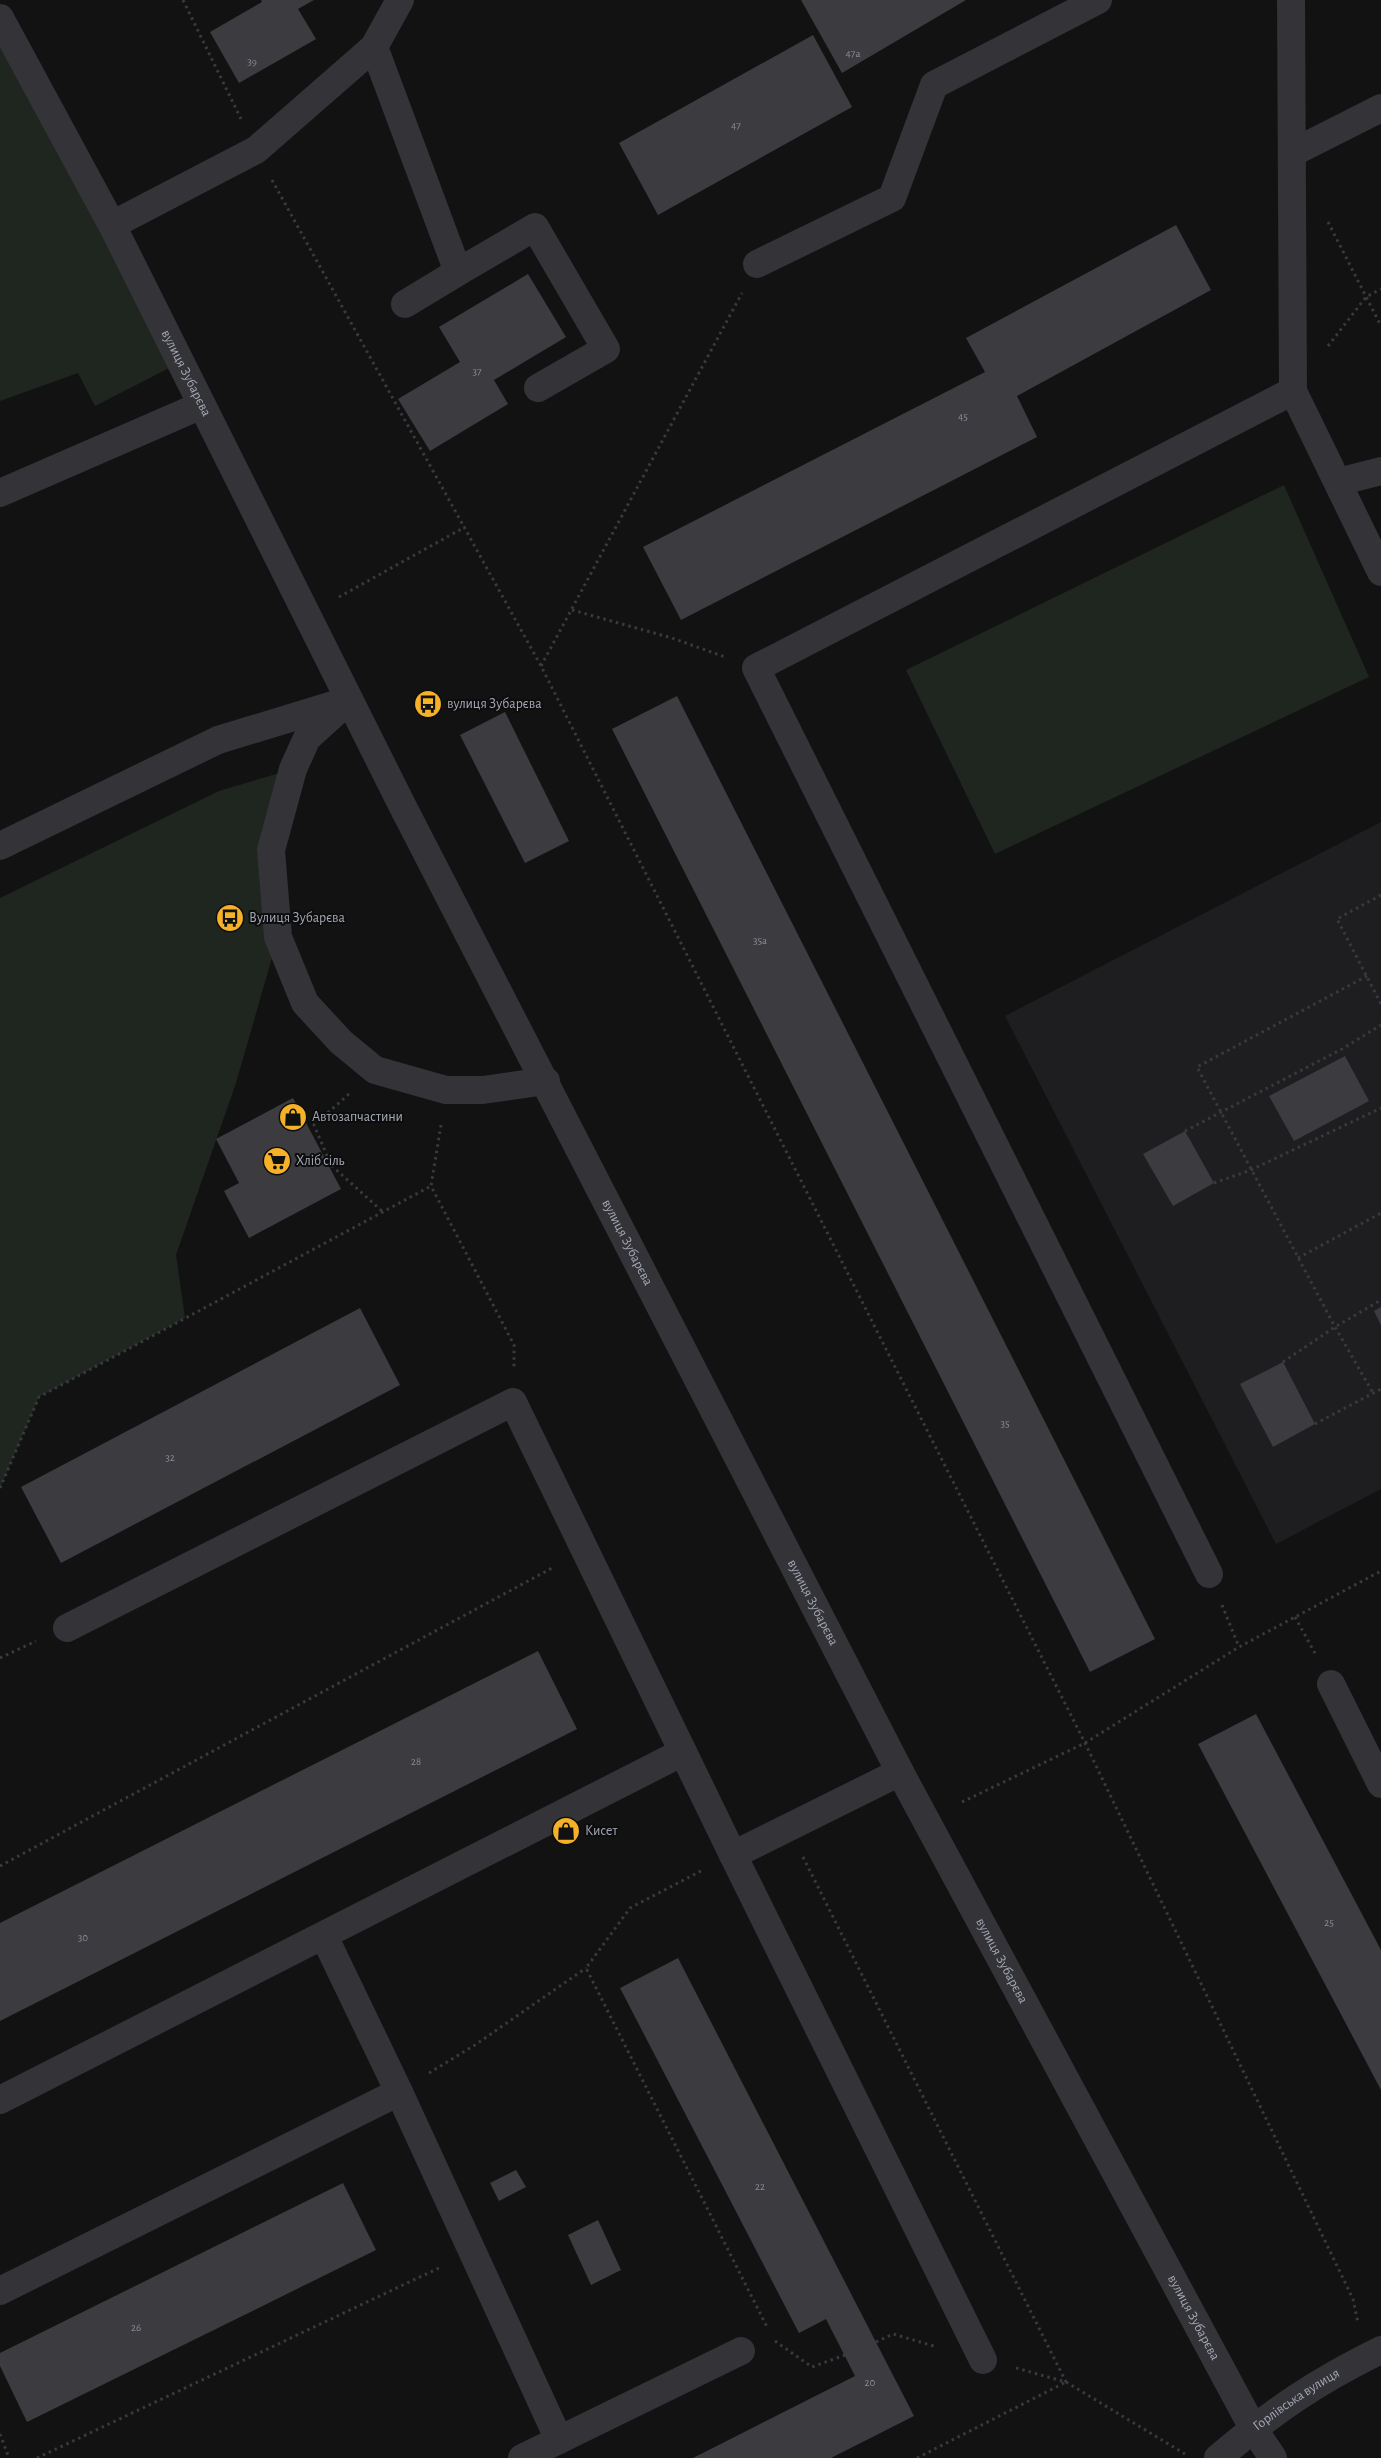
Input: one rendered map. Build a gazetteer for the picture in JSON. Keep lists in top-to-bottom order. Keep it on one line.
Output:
{"streets":{"street":["вулиця Зубарєва","Горлівська вулиця"]},"crossings":[["вулиця Зубарєва","Горлівська вулиця"]],"places":{"bus stop":["вулиця Зубарєва","Вулиця Зубарєва"],"shop":["Автозапчастини","Кисет"],"supermarket":["Хліб сіль"]},"house_numbers":["47а","39","47","37","45","35а","35","32","28","25","30","22","26","20"]}
